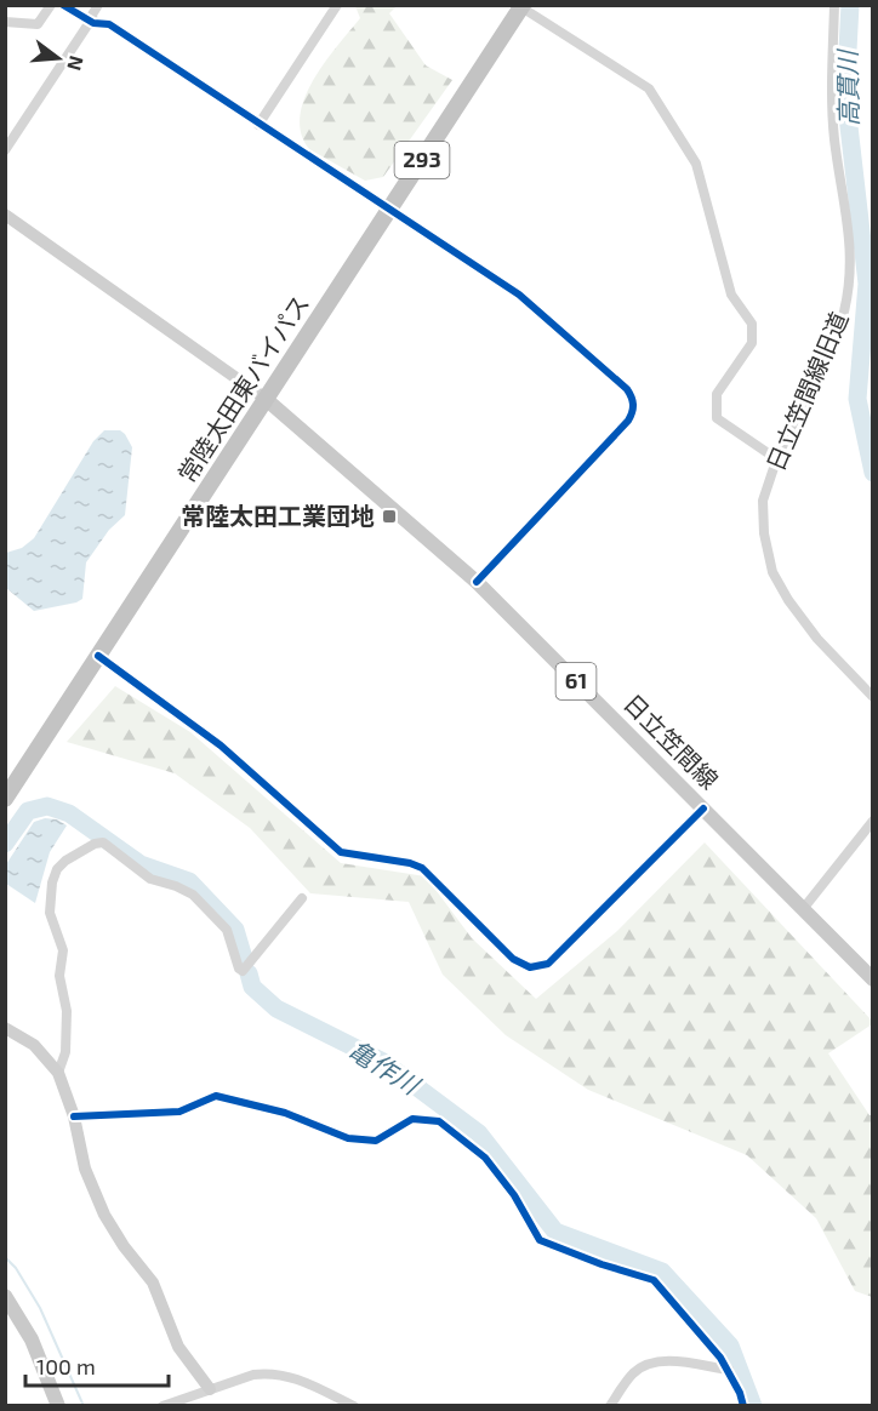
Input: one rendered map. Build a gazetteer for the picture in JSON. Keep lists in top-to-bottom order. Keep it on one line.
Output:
{"streets":{"highway":["293","常陸太田東バイパス"],"main road":["61","日立笠間線"],"street":["日立笠間線旧道"]},"crossings":[["常陸太田東バイパス","日立笠間線"]],"water":["高貫川","亀作川"],"places":{"transit":["常陸太田工業団地"]},"scale_bar":"100 m","north":"right"}
